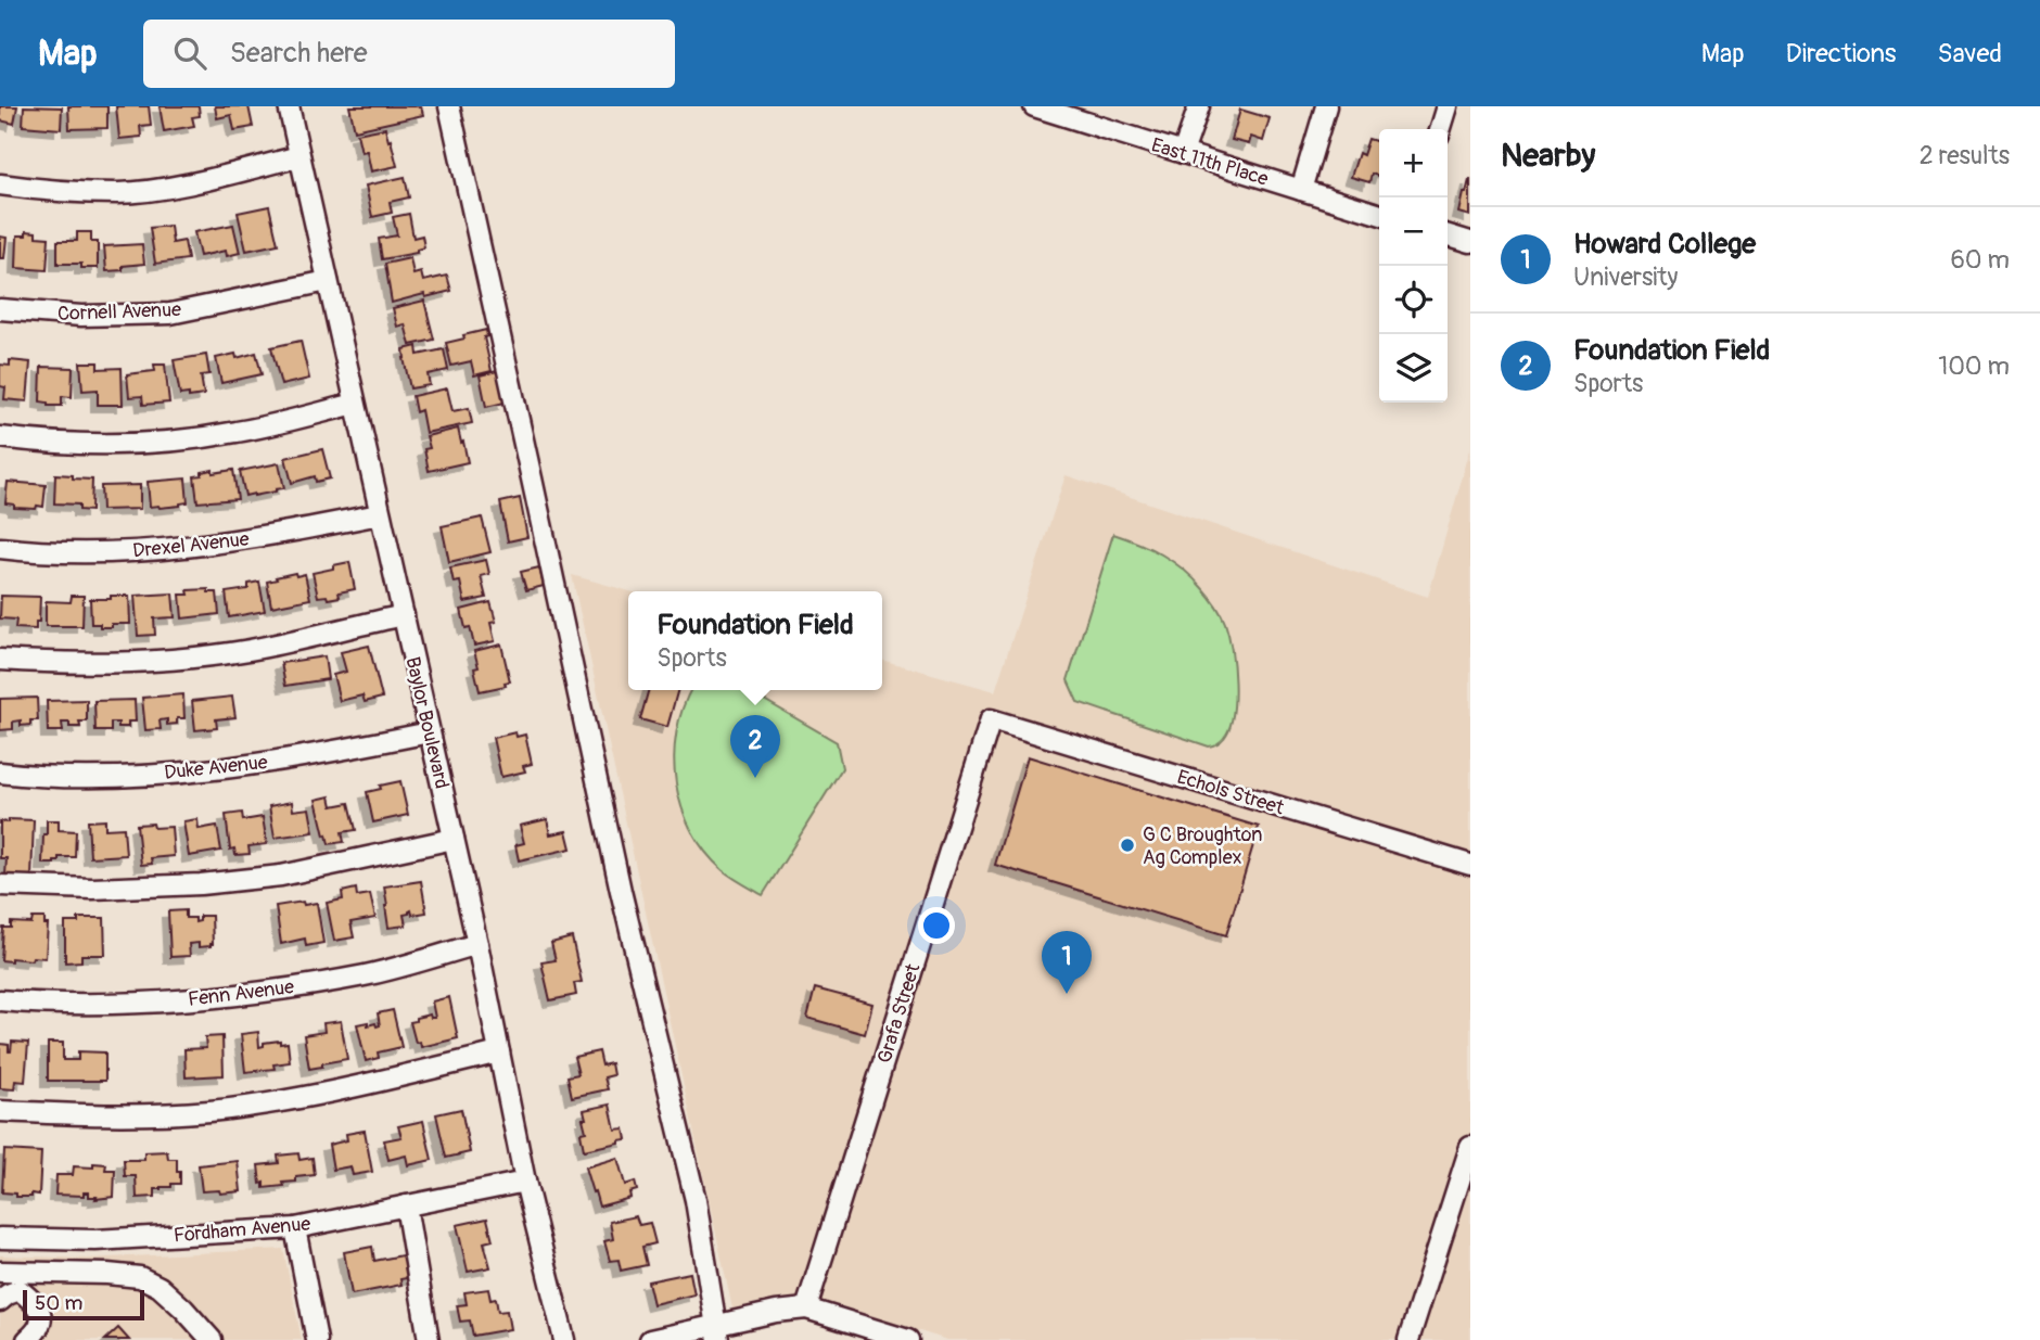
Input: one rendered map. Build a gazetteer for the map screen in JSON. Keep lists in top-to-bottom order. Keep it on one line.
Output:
{"streets":{"street":["East 11th Place","Cornell Avenue","Drexel Avenue","Baylor Boulevard","Duke Avenue","Echols Street","Fenn Avenue","Grafa Street","Fordham Avenue"]},"crossings":[["Cornell Avenue","Baylor Boulevard"],["Drexel Avenue","Baylor Boulevard"],["Baylor Boulevard","Duke Avenue"],["Baylor Boulevard","Fenn Avenue"],["Baylor Boulevard","Fordham Avenue"],["Echols Street","Grafa Street"]],"places":["G C Broughton Ag Complex"],"scale_bar":"50 m","page":{"header":"Map","search":"Search here","nav":["Map","Directions","Saved"],"heading":["Nearby","2 results"],"map_buttons":["+","−"],"list":[{"mark":"1","name":"Howard College","note":"University","value":"60 m"},{"mark":"2","name":"Foundation Field","note":"Sports","value":"100 m"}],"popup":["Foundation Field","Sports"],"pins":["2","1"],"scale":"50 m"}}
